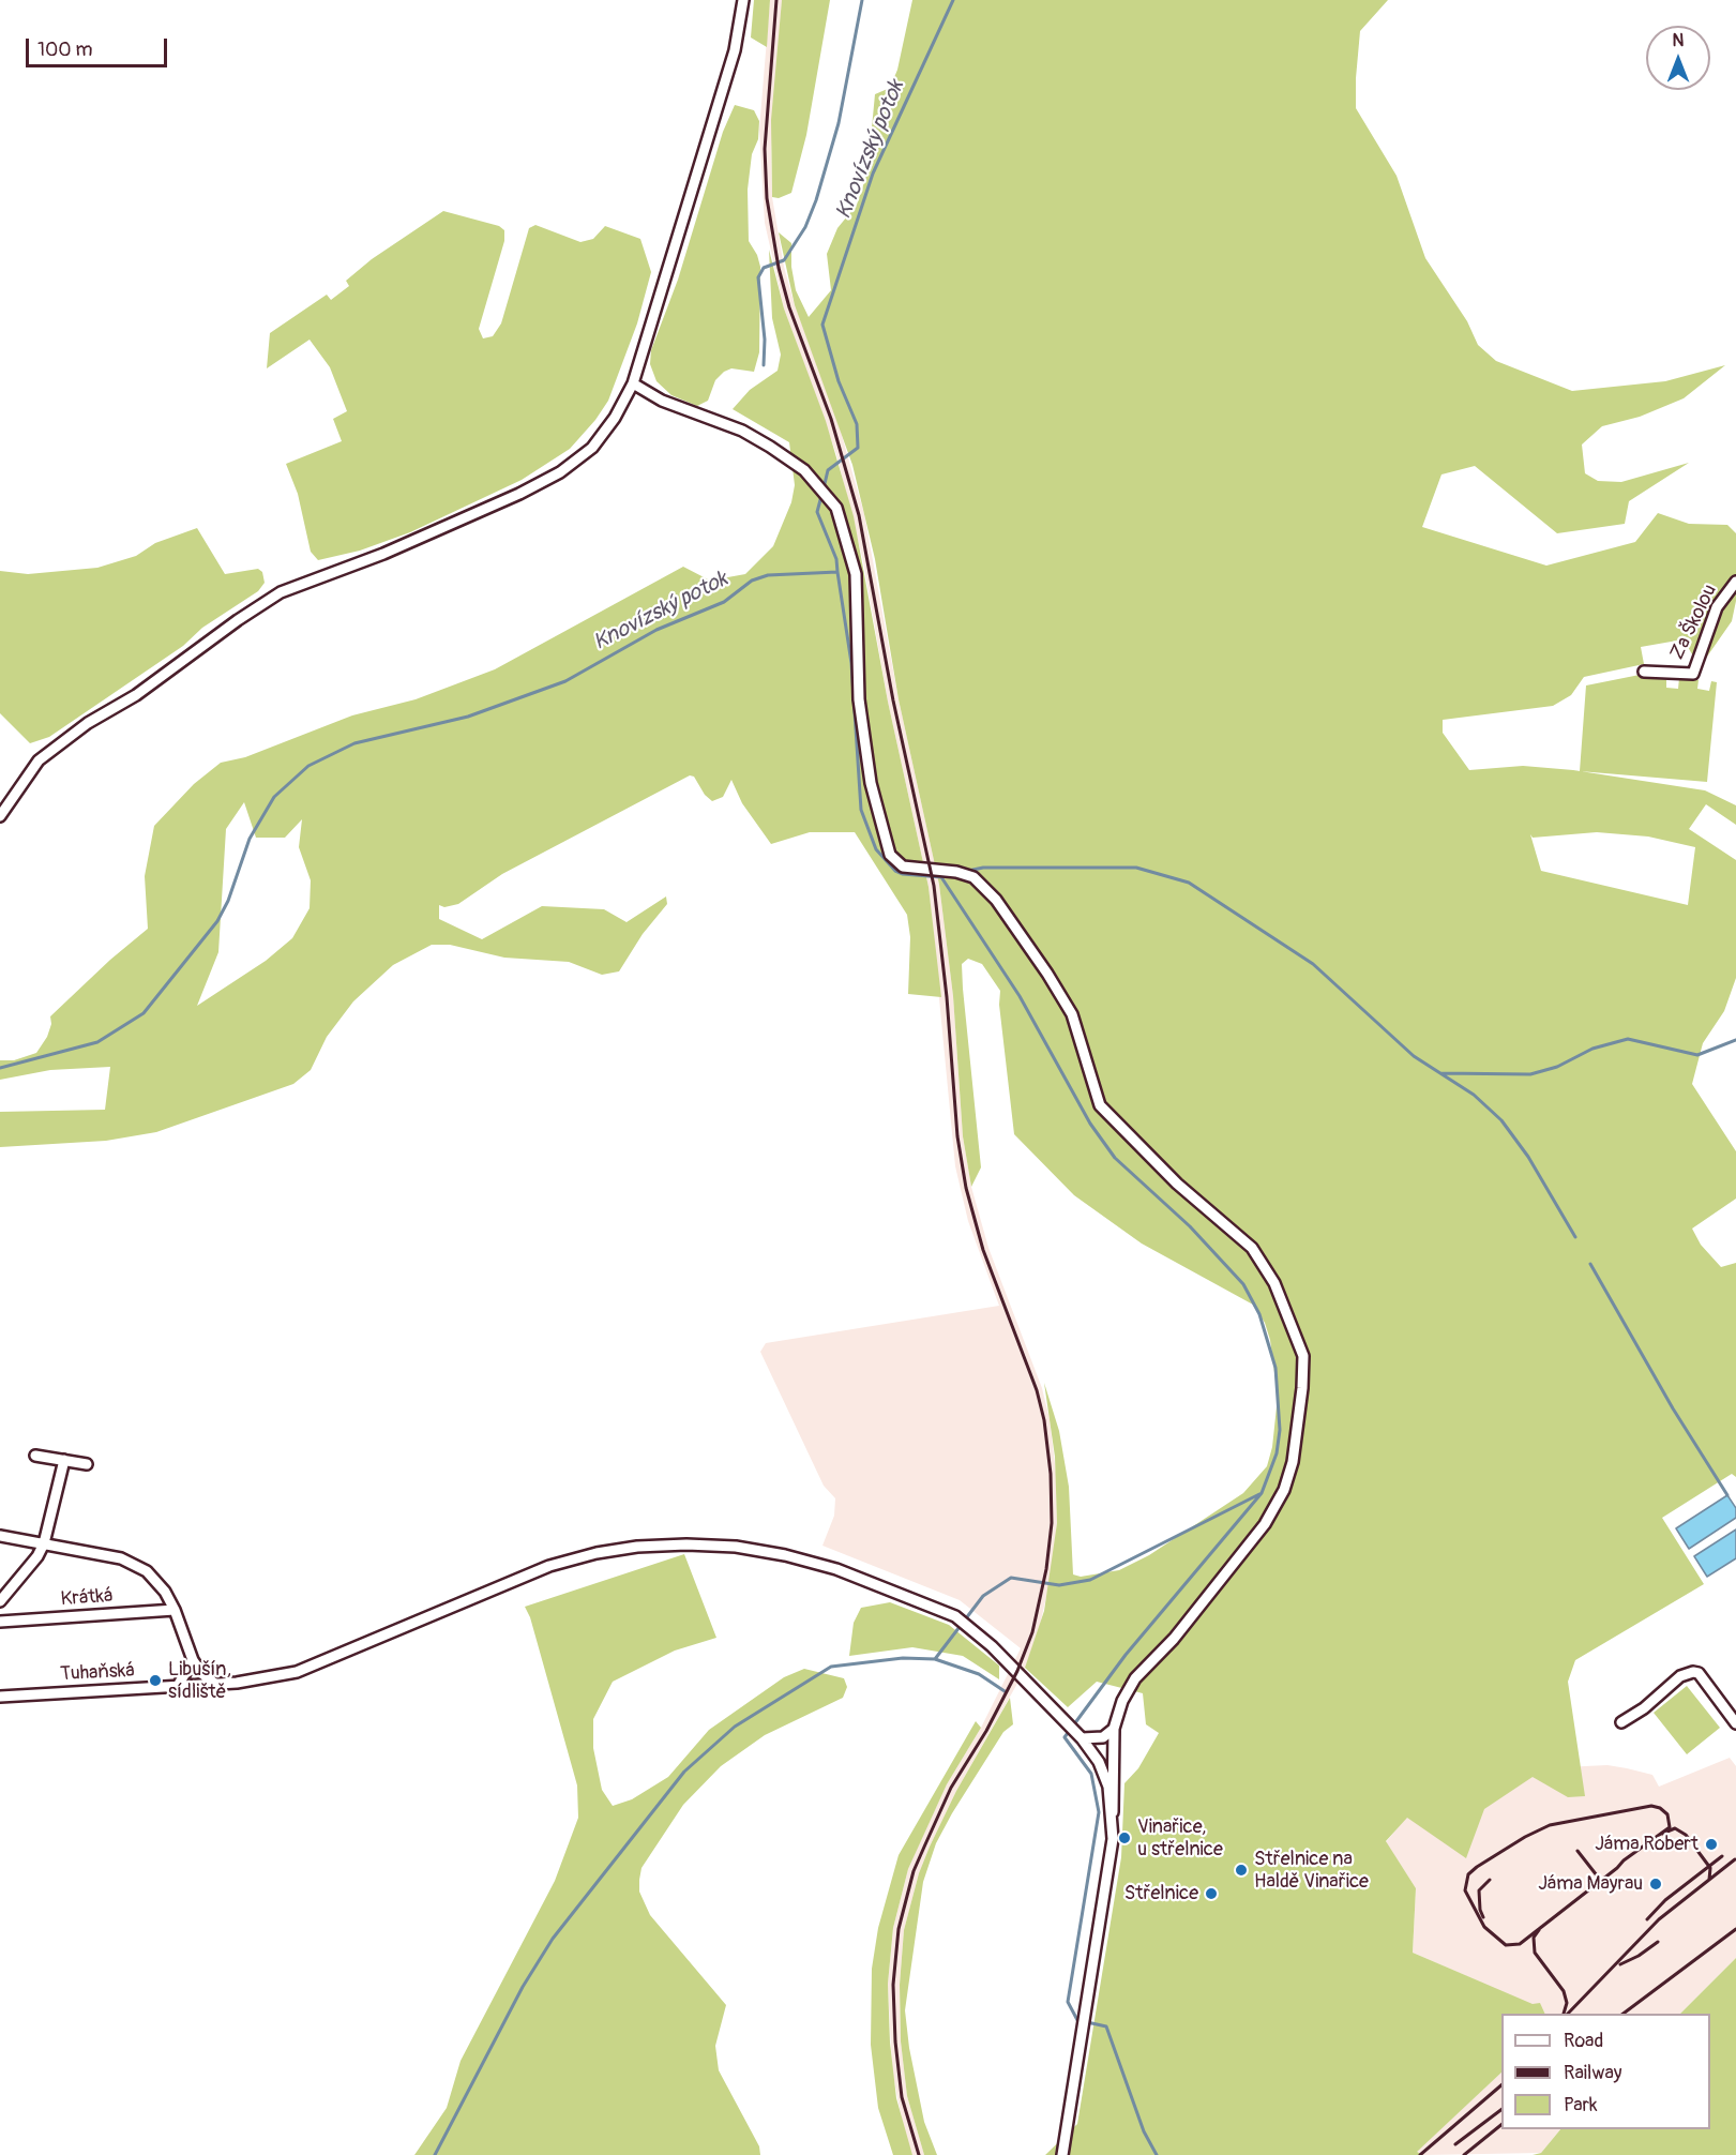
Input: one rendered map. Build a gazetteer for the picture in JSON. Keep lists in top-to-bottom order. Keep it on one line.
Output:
{"streets":{"street":["Za Školou","Krátká","Tuhaňská"]},"water":["Knovízský potok"],"places":["Libušín, sídliště","Vinařice, u střelnice","Jáma Robert","Střelnice na Haldě Vinařice","Jáma Mayrau","Střelnice"],"legend":["Road","Railway","Park"],"scale_bar":"100 m","north":"top"}
